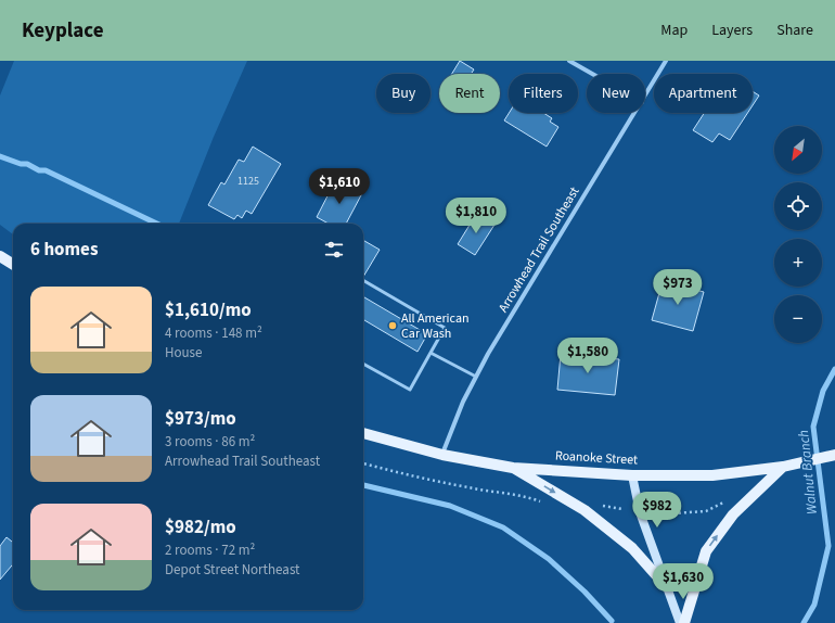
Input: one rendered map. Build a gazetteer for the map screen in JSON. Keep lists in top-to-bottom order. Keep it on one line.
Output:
{"streets":{"main road":["Roanoke Street"],"street":["Arrowhead Trail Southeast"]},"crossings":[["Arrowhead Trail Southeast","Roanoke Street"]],"water":["Walnut Branch"],"places":["All American Car Wash"],"house_numbers":["1125"],"north":"bottom left","page":{"header":"Keyplace","nav":["Map","Layers","Share"],"chip":["Buy","Rent","Filters","New","Apartment"],"map_buttons":["+","−"],"price":["$1,610","$1,810","$973","$1,580","$982","$1,630"],"heading":"6 homes","list":[{"name":"$1,610/mo","note":"4 rooms · 148 m² · House"},{"name":"$973/mo","note":"3 rooms · 86 m² · Arrowhead Trail Southeast"},{"name":"$982/mo","note":"2 rooms · 72 m² · Depot Street Northeast"}]}}
